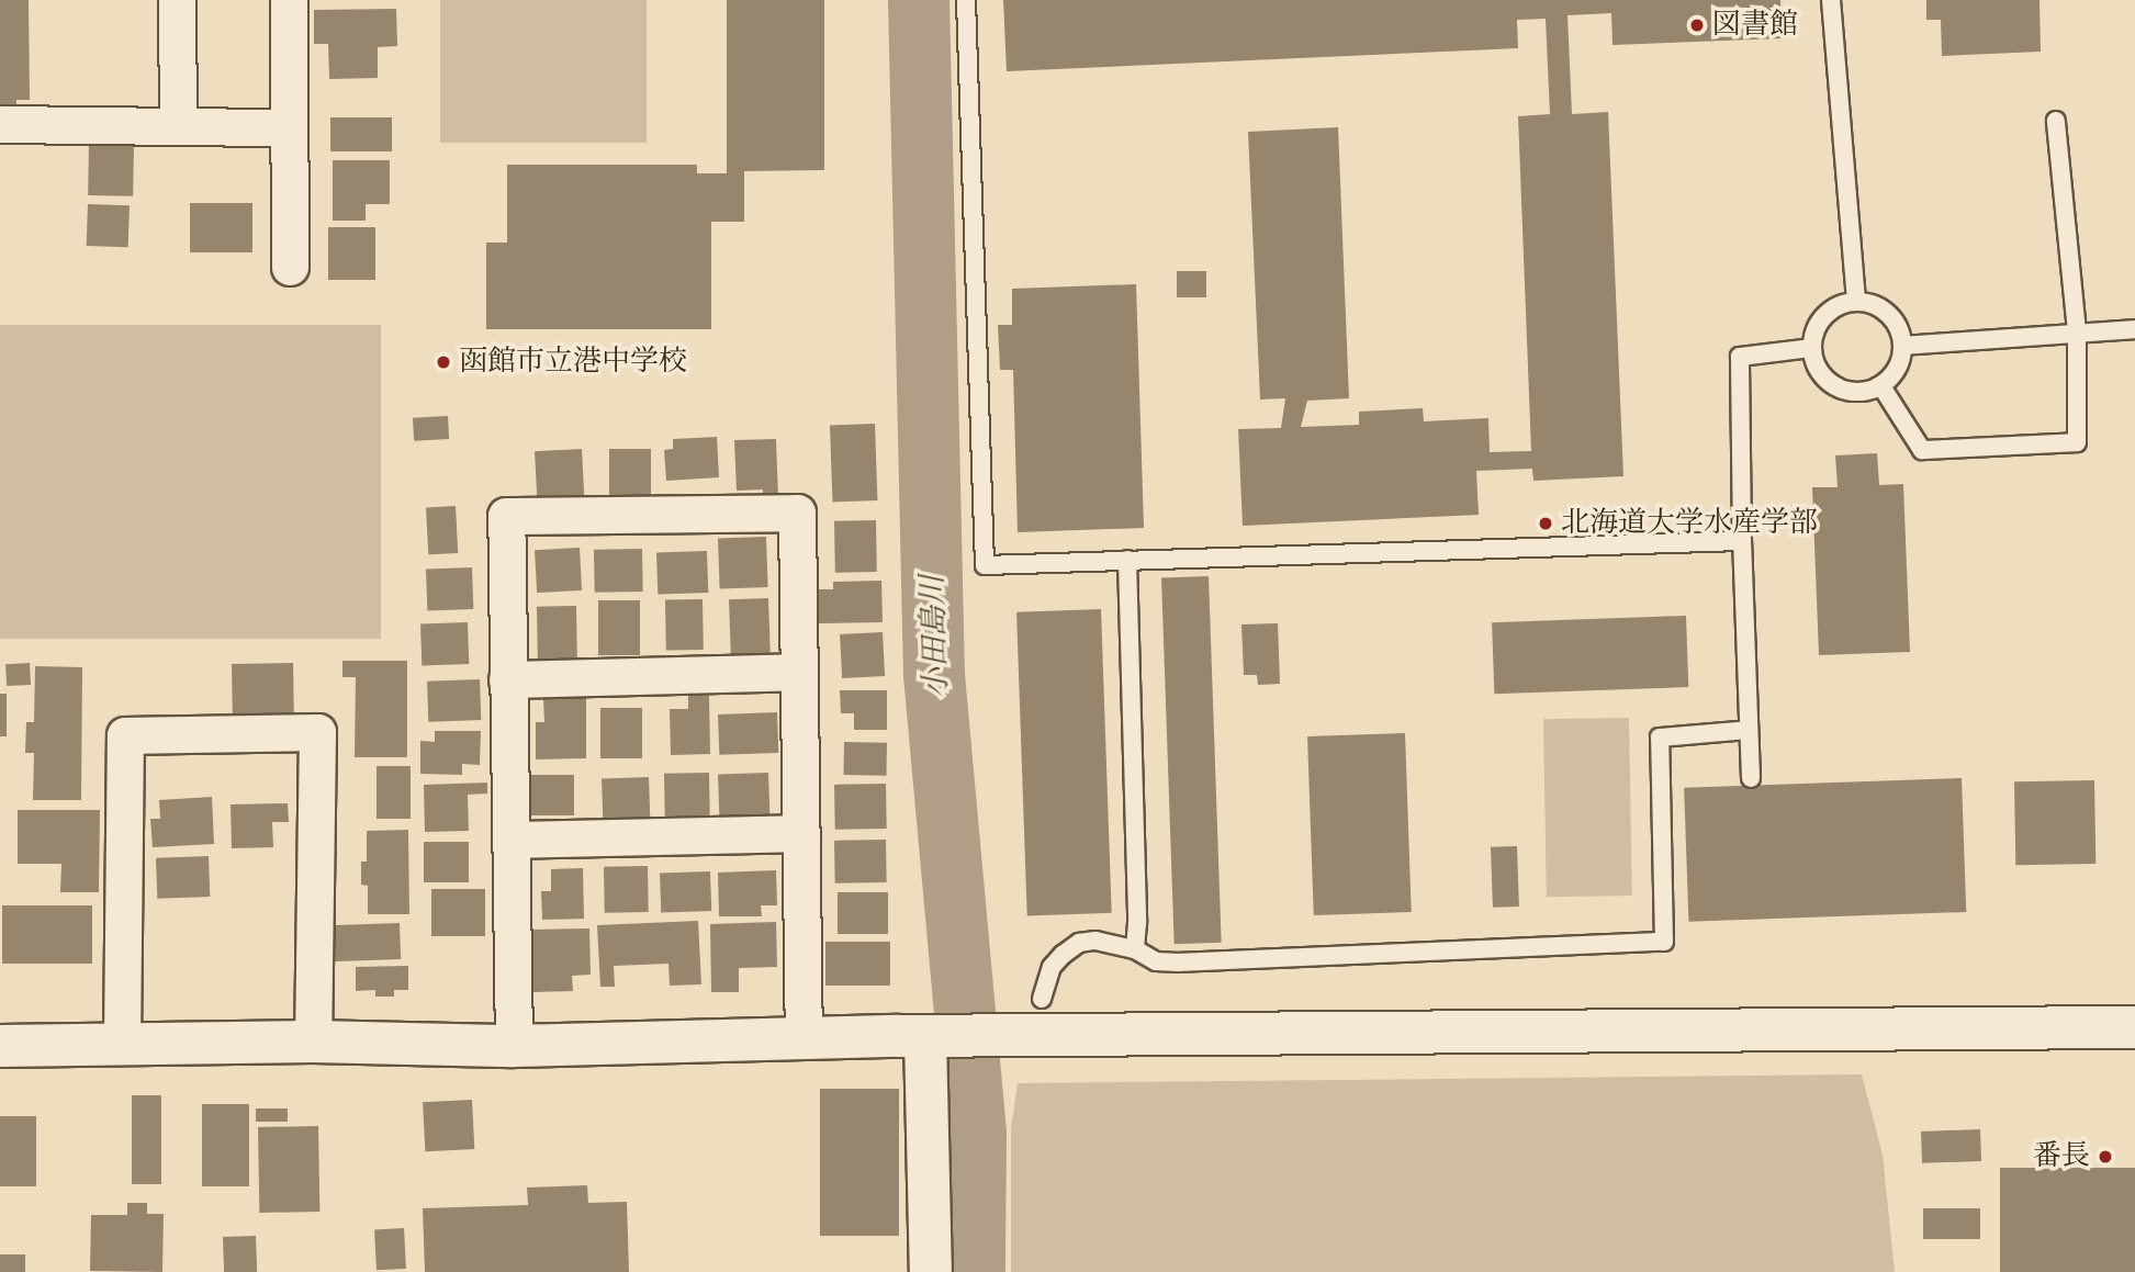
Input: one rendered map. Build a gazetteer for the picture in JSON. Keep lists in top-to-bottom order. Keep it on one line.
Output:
{"water":["小田島川"],"places":["図書館","函館市立港中学校","北海道大学水産学部","番長"]}
